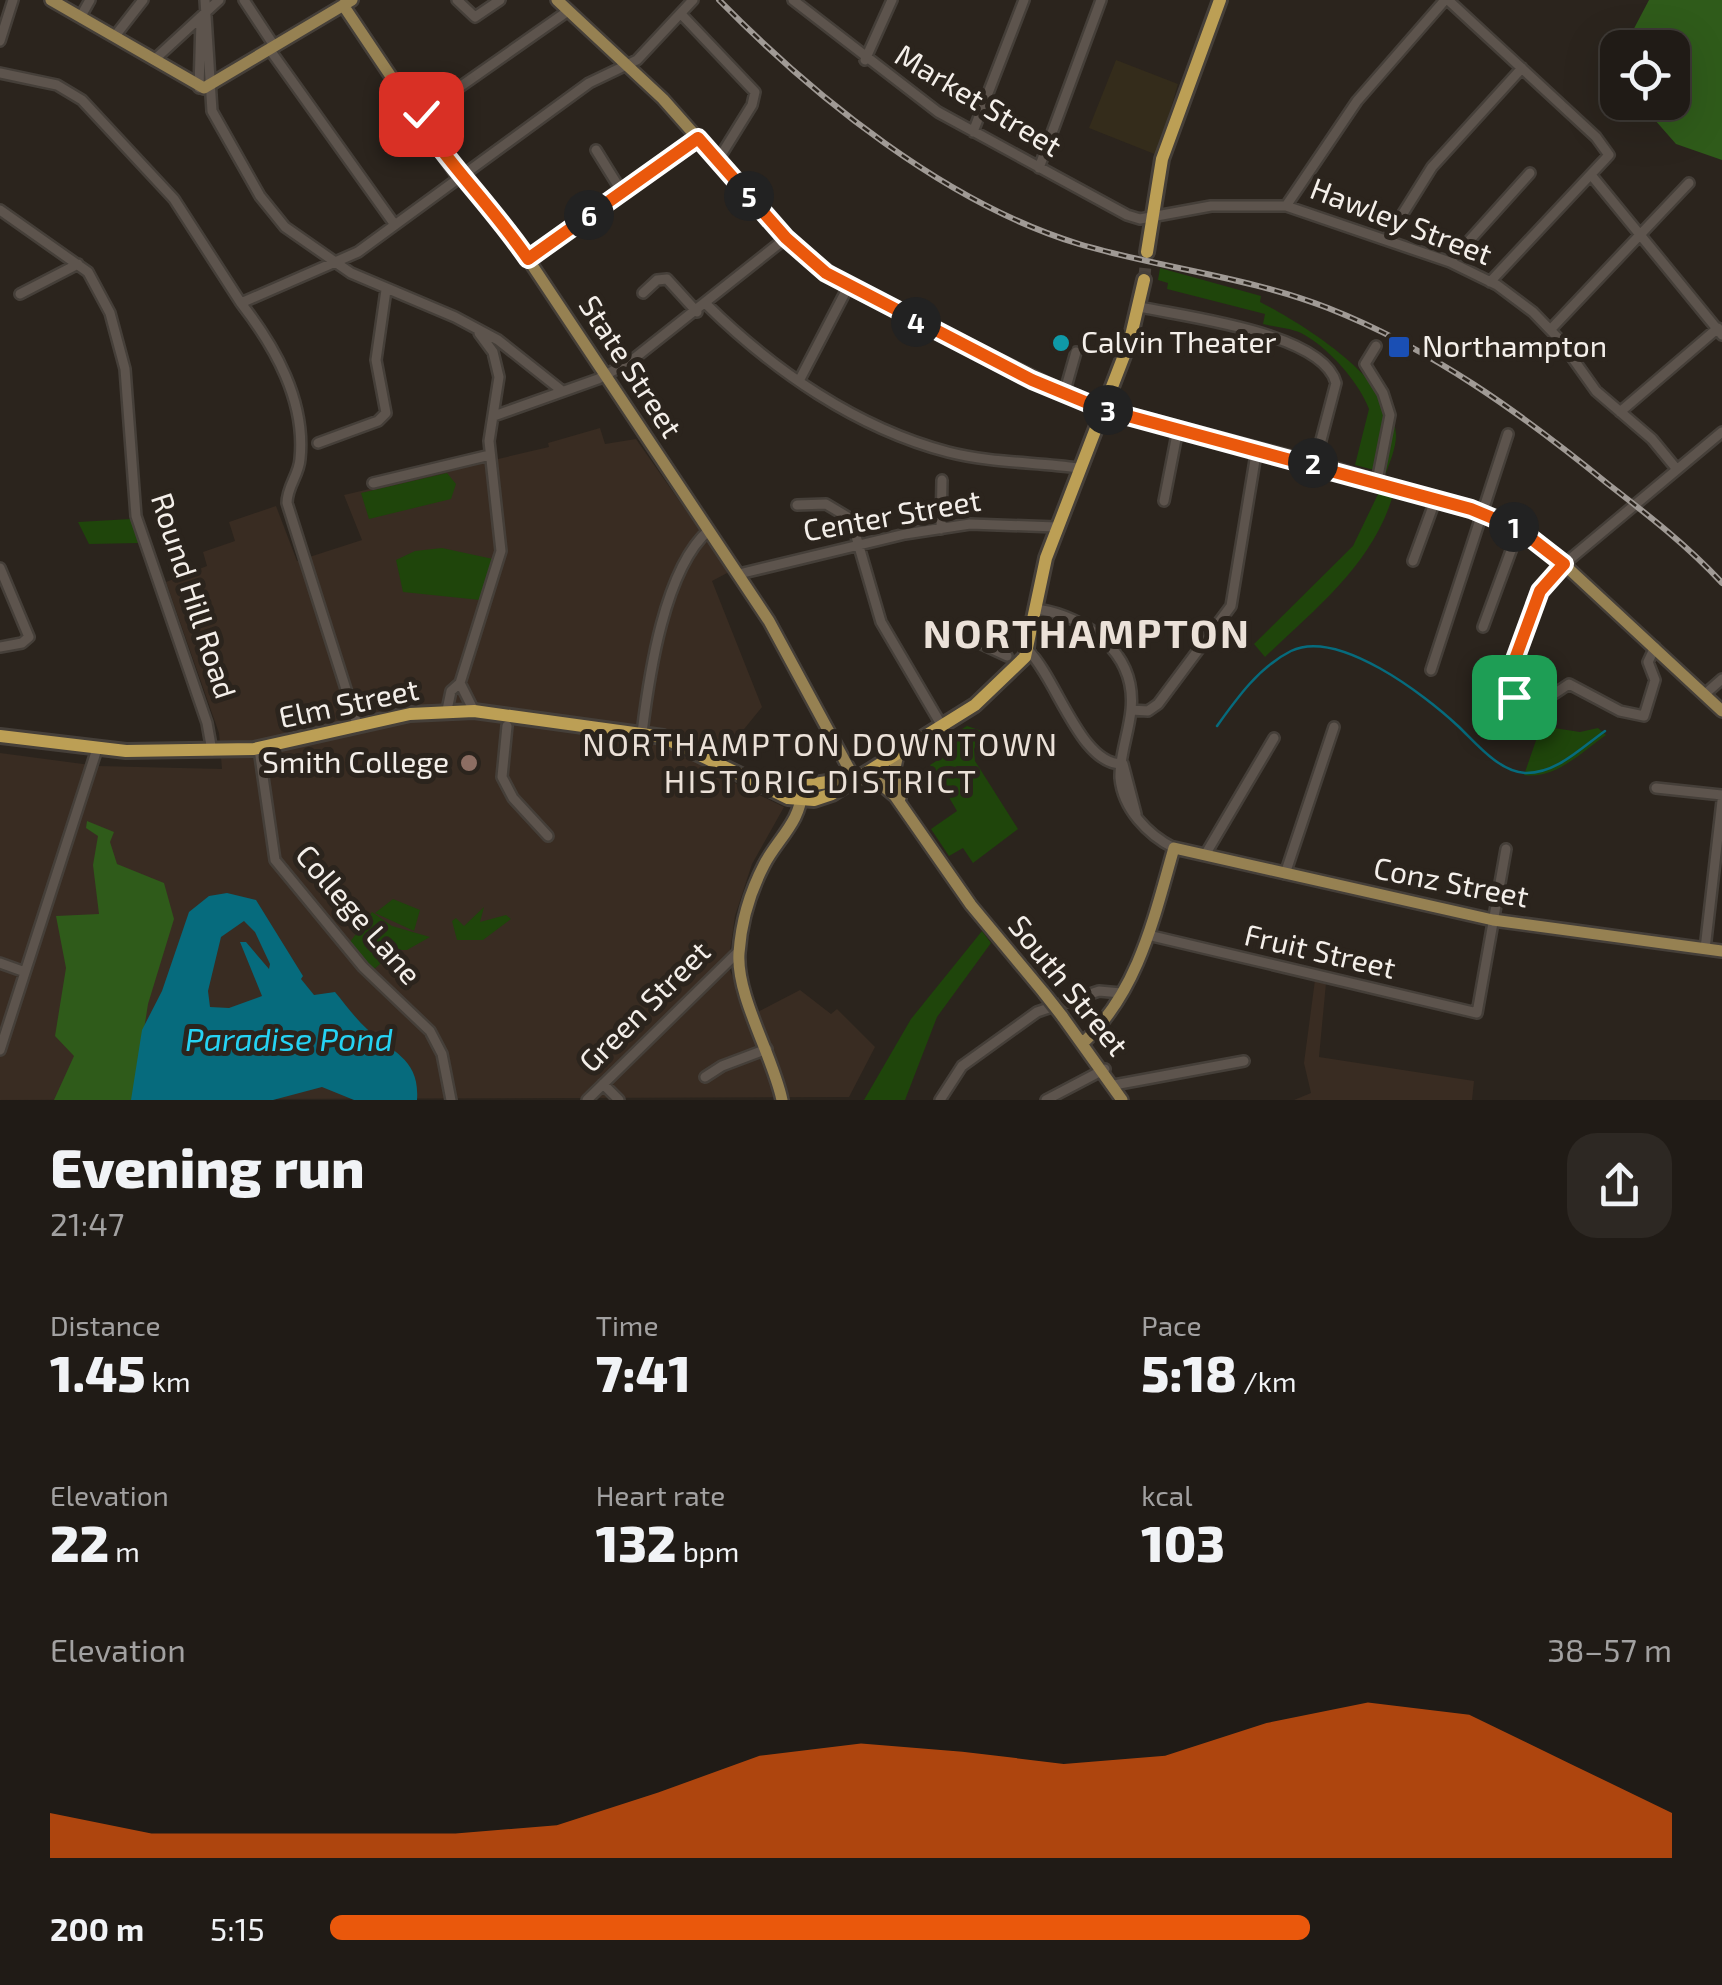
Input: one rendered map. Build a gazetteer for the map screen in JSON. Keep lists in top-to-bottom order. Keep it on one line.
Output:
{"streets":{"highway":["Elm Street"],"main road":["State Street","Conz Street","South Street"],"street":["Market Street","Hawley Street","Center Street","Round Hill Road","College Lane","Fruit Street","Green Street"]},"crossings":[["Market Street","Hawley Street"],["State Street","Center Street"],["Round Hill Road","Elm Street"],["Elm Street","College Lane"],["Conz Street","Fruit Street"]],"districts":["NORTHAMPTON","NORTHAMPTON DOWNTOWN HISTORIC DISTRICT"],"water":["Paradise Pond"],"places":{"other":["Calvin Theater","Smith College"],"transit":["Northampton"]},"page":{"pins":["5","6","4","3","2","1"],"heading":["Evening run","21:47"],"stats":[["Distance","1.45 km"],["Time","7:41"],["Pace","5:18 /km"],["Elevation","22 m"],["Heart rate","132 bpm"],["kcal","103"]],"chart":["Elevation","38–57 m"],"list":[{"name":"200 m","note":"5:15"}]}}
